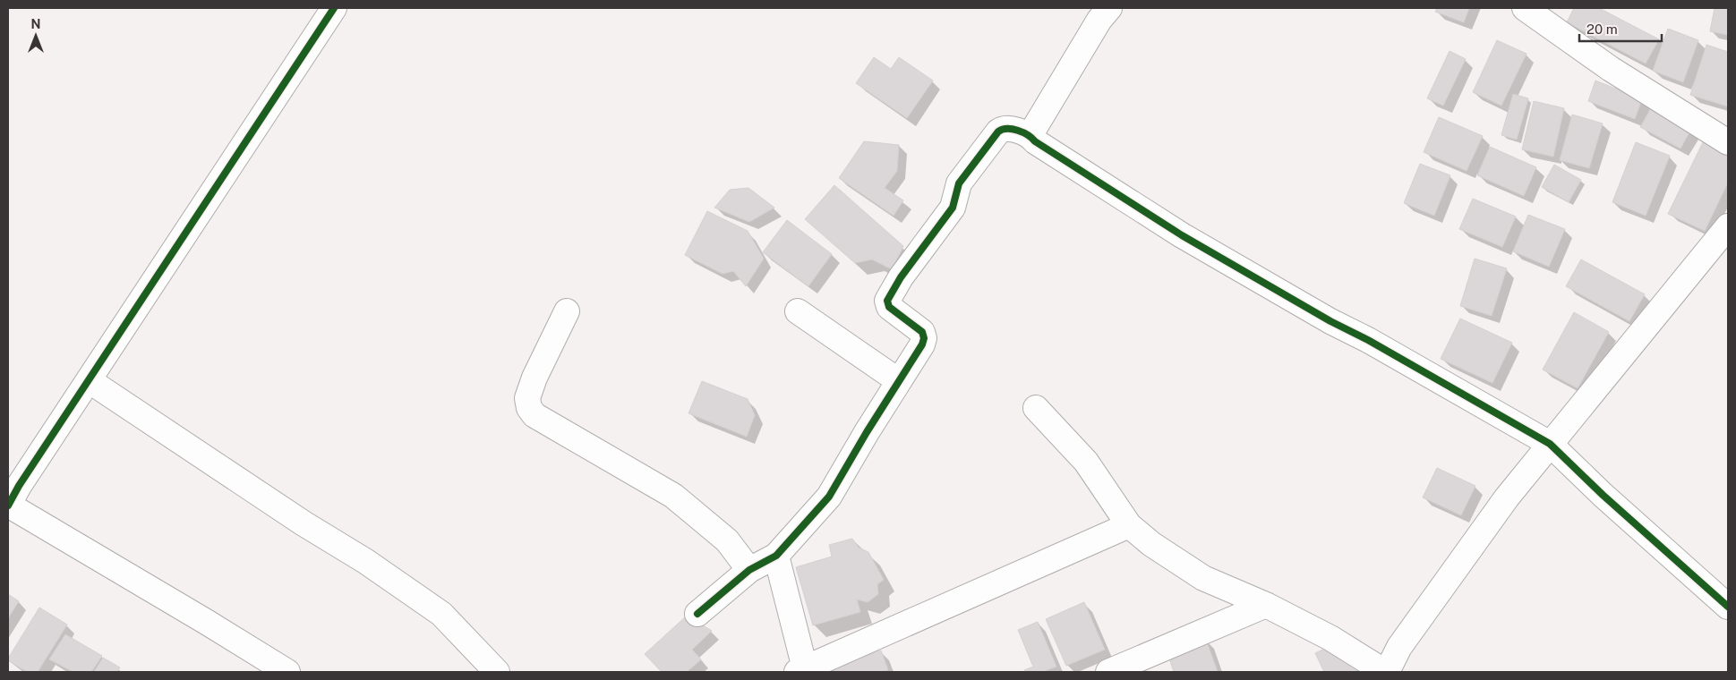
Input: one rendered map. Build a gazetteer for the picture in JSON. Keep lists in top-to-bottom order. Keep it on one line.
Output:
{"scale_bar":"20 m","north":"top"}
